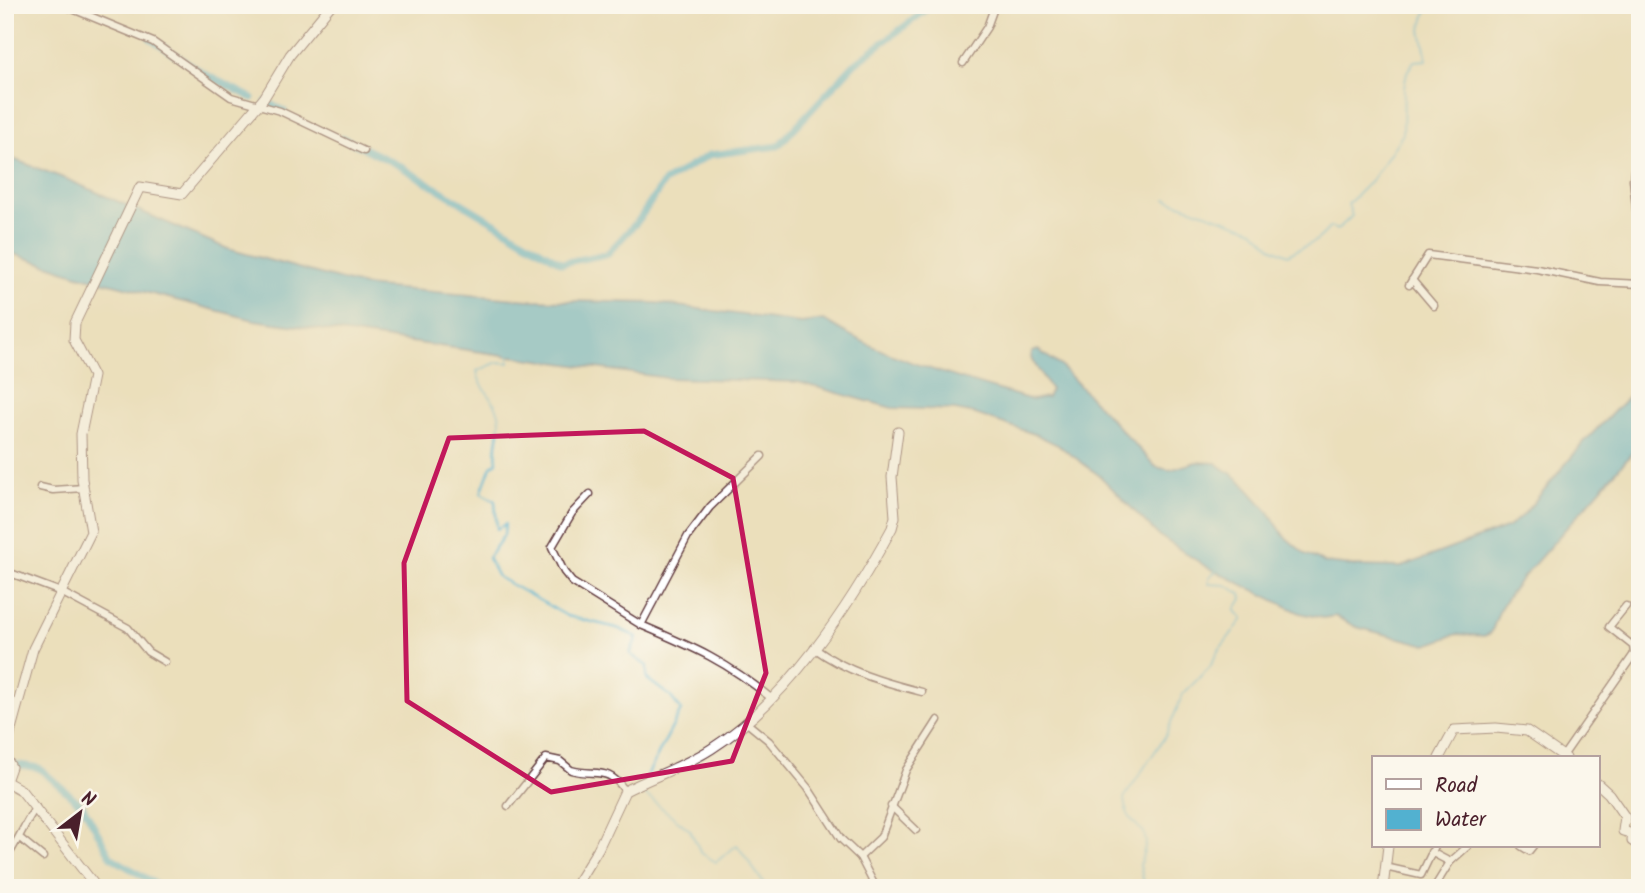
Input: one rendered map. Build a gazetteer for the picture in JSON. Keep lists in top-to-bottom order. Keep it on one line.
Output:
{"legend":["Road","Water"],"north":"top right"}
